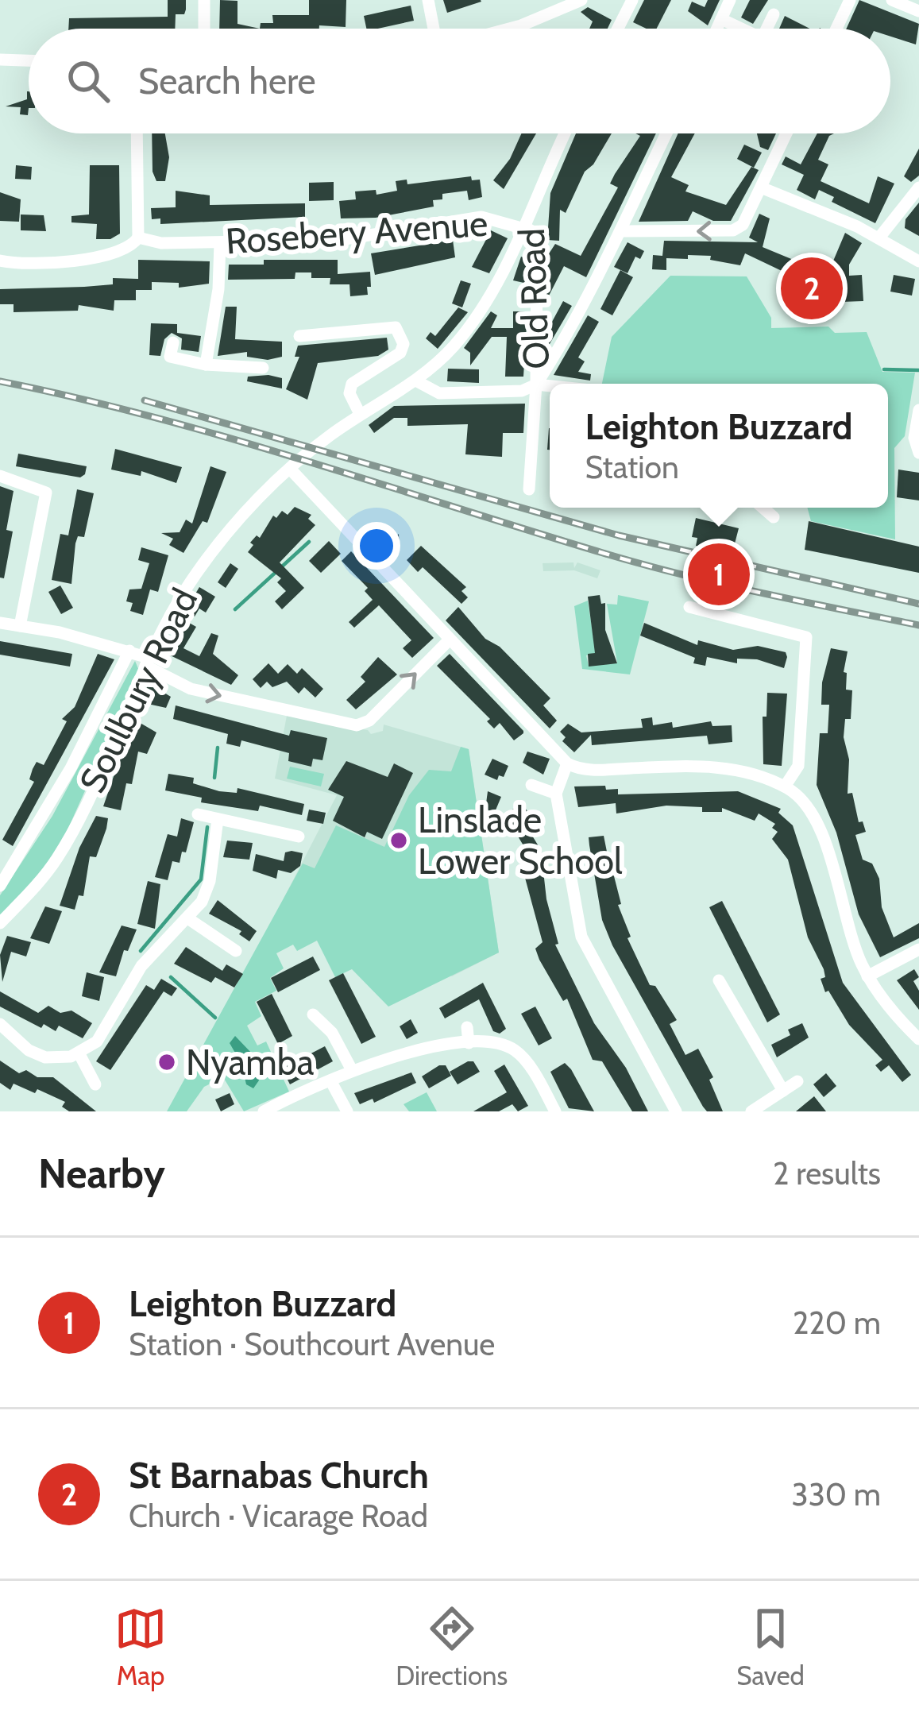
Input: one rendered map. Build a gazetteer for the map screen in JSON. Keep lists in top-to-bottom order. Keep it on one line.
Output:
{"streets":{"street":["Rosebery Avenue","Old Road","Soulbury Road"]},"crossings":[["Rosebery Avenue","Old Road"],["Rosebery Avenue","Soulbury Road"],["Old Road","Soulbury Road"]],"places":["Linslade Lower School","Nyamba"],"page":{"search":"Search here","pins":["2","1"],"popup":["Leighton Buzzard","Station"],"heading":["Nearby","2 results"],"list":[{"mark":"1","name":"Leighton Buzzard","note":"Station · Southcourt Avenue","value":"220 m"},{"mark":"2","name":"St Barnabas Church","note":"Church · Vicarage Road","value":"330 m"}],"nav":["Map","Directions","Saved"]}}
